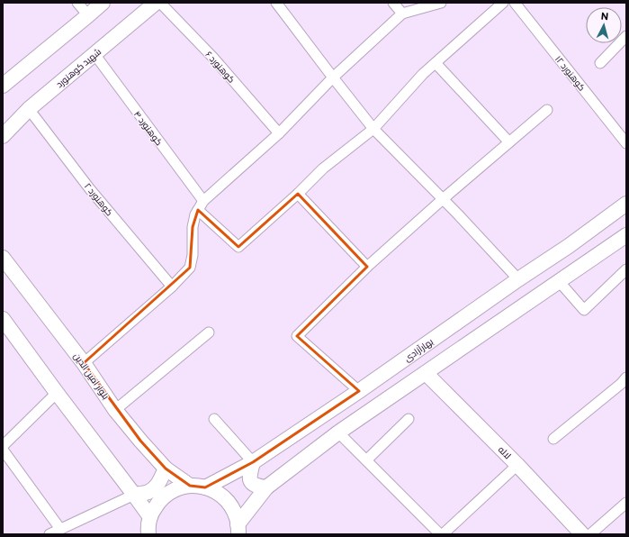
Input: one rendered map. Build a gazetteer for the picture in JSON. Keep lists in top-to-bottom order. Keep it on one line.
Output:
{"streets":{"main road":["شهید کوهنورد","بهارآزادی","بلوار امین الدین","لاله"],"street":["کوهنورد ۶","کوهنورد ۱۲","کوهنورد ۴","کوهنورد ۲"]},"crossings":[["شهید کوهنورد","کوهنورد ۴"],["شهید کوهنورد","کوهنورد ۲"]],"north":"top"}
